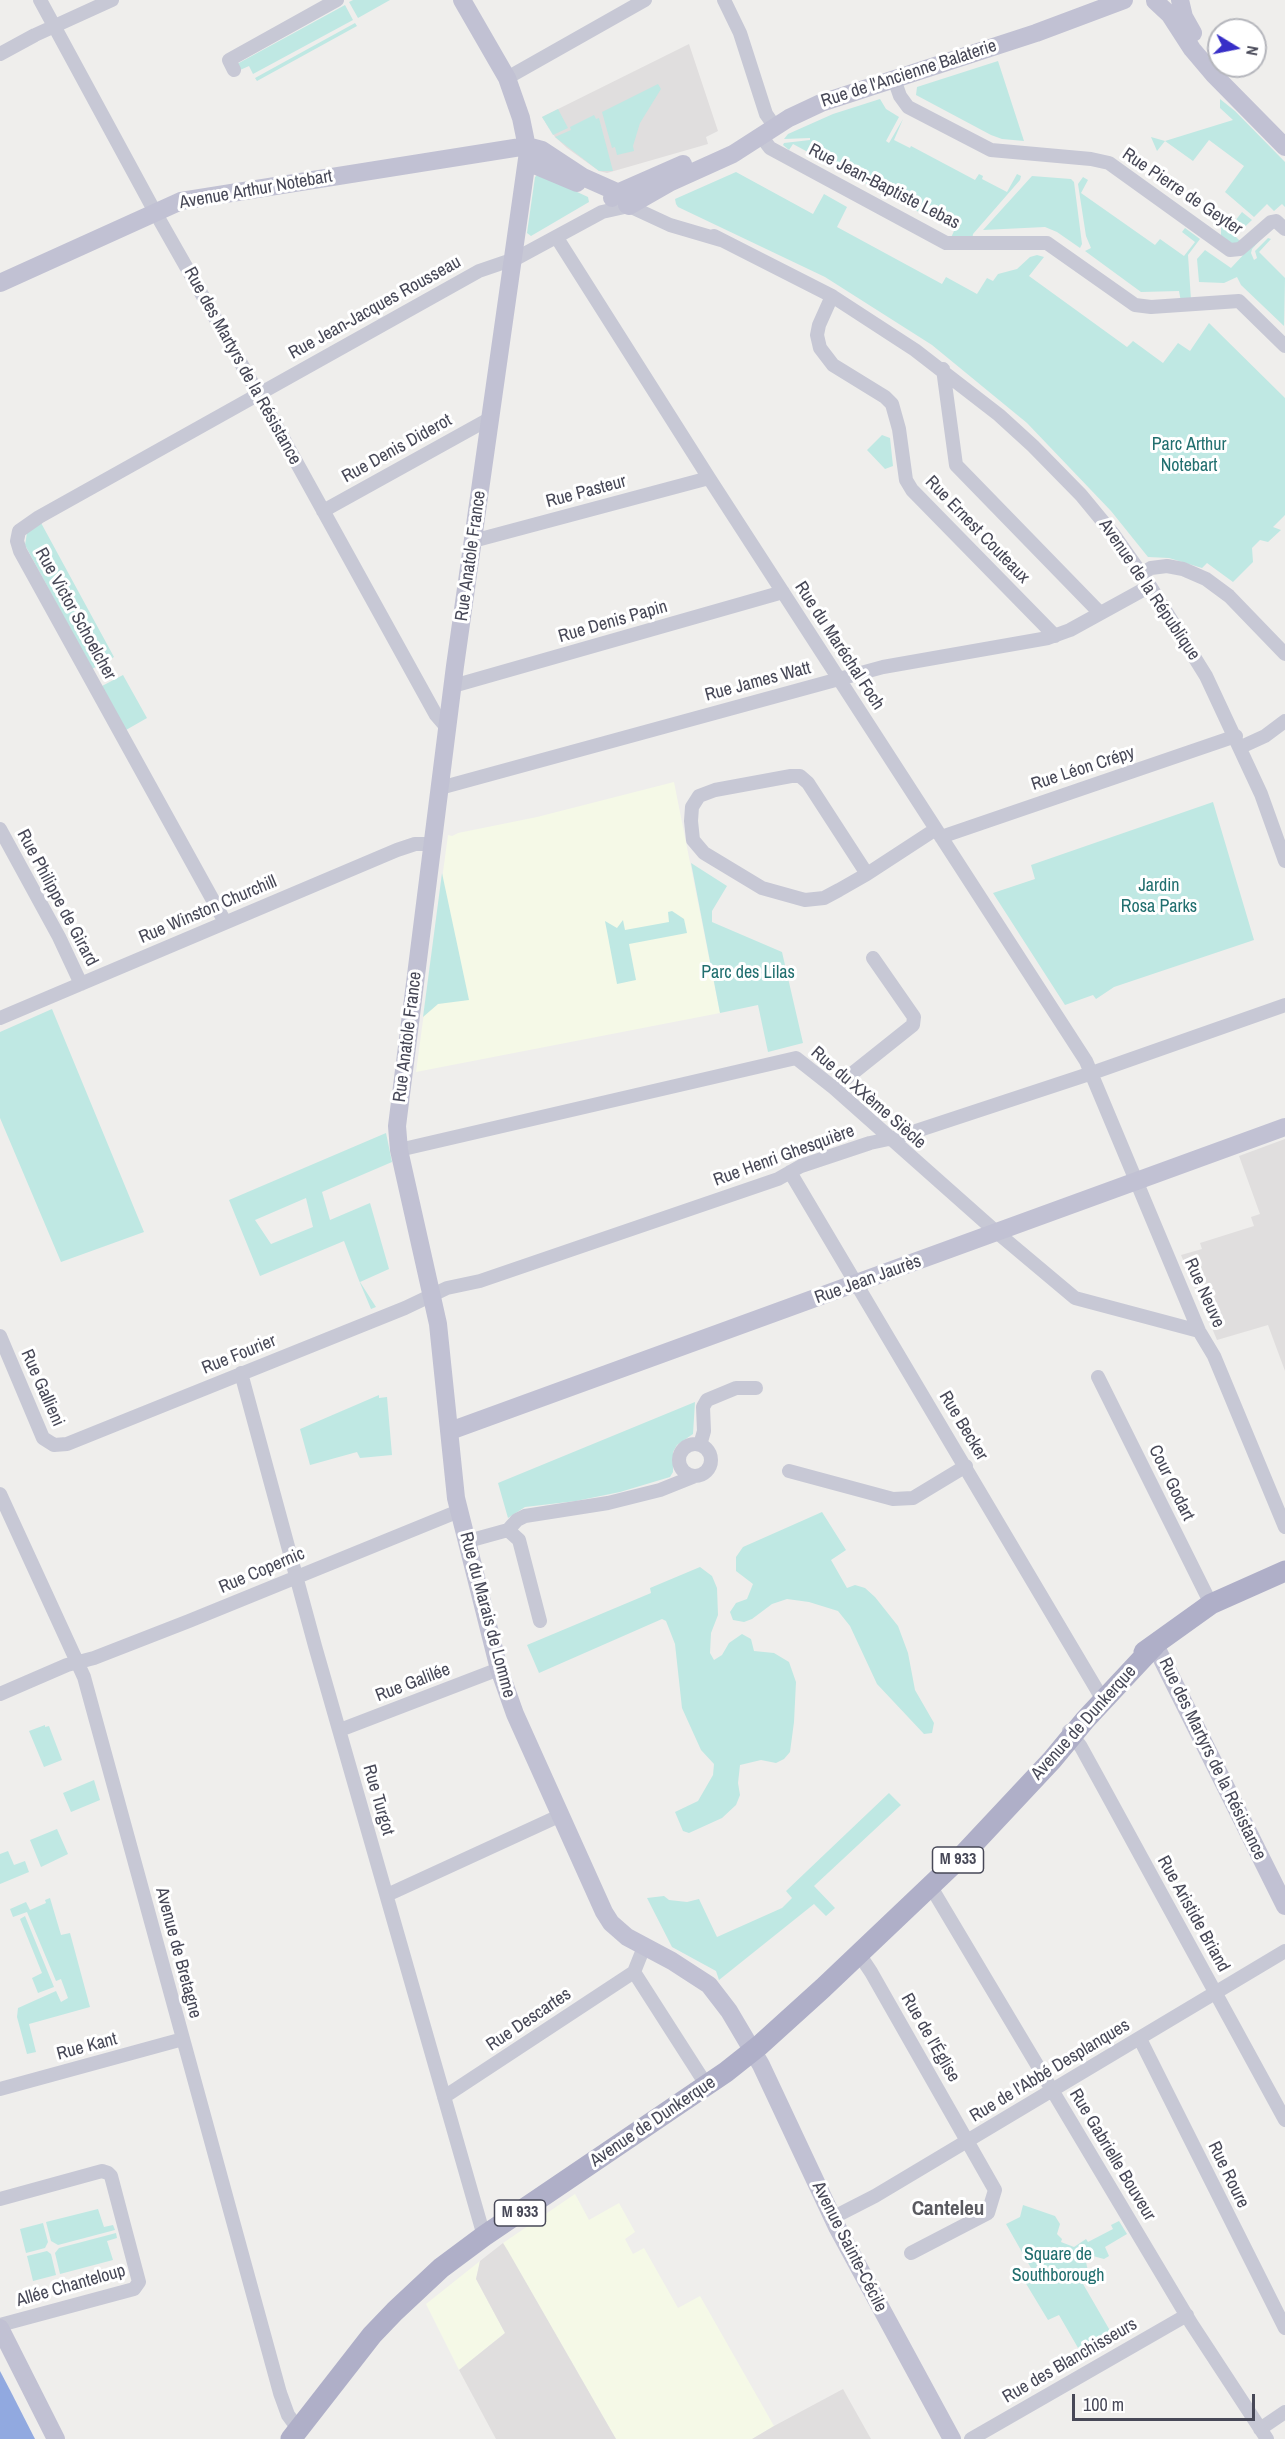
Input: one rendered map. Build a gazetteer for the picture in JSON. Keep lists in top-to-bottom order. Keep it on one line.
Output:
{"streets":{"main road":["Avenue de Dunkerque","M 933"],"street":["Rue de l'Ancienne Balaterie","Rue Jean-Baptiste Lebas","Avenue Arthur Notebart","Rue Pierre de Geyter","Rue Jean-Jacques Rousseau","Rue des Martyrs de la Résistance","Rue Denis Diderot","Rue Pasteur","Rue Ernest Couteaux","Rue Anatole France","Avenue de la République","Rue Victor Schoelcher","Rue Denis Papin","Rue du Maréchal Foch","Rue James Watt","Rue Léon Crépy","Rue Philippe de Girard","Rue Winston Churchill","Rue du XXème Siècle","Rue Henri Ghesquière","Rue Jean Jaurès","Rue Neuve","Rue Fourier","Rue Gallieni","Rue Becker","Cour Godart","Rue Copernic","Rue du Marais de Lomme","Rue Galilée","Rue Turgot","Rue Aristide Briand","Avenue de Bretagne","Rue Descartes","Rue de l'Église","Rue Kant","Rue de l'Abbé Desplanques","Rue Gabrielle Bouveur","Rue Roure","Avenue Sainte-Cécile","Allée Chanteloup","Rue des Blanchisseurs"]},"crossings":[["Rue de l'Ancienne Balaterie","Rue Jean-Baptiste Lebas"],["Rue de l'Ancienne Balaterie","Rue Pierre de Geyter"],["Rue de l'Ancienne Balaterie","Rue Jean-Jacques Rousseau"],["Rue de l'Ancienne Balaterie","Rue Anatole France"],["Rue de l'Ancienne Balaterie","Avenue de la République"],["Rue de l'Ancienne Balaterie","Rue du Maréchal Foch"],["Avenue Arthur Notebart","Rue des Martyrs de la Résistance"],["Avenue Arthur Notebart","Rue Anatole France"],["Avenue Arthur Notebart","Avenue de la République"],["Rue Jean-Jacques Rousseau","Rue des Martyrs de la Résistance"],["Rue Jean-Jacques Rousseau","Rue Anatole France"],["Rue Jean-Jacques Rousseau","Rue Victor Schoelcher"],["Rue des Martyrs de la Résistance","Rue Denis Diderot"],["Rue des Martyrs de la Résistance","Rue Anatole France"],["Rue des Martyrs de la Résistance","Rue Victor Schoelcher"],["Rue des Martyrs de la Résistance","Avenue de Dunkerque"],["Rue Denis Diderot","Rue Anatole France"],["Rue Pasteur","Rue Anatole France"],["Rue Pasteur","Rue du Maréchal Foch"],["Rue Ernest Couteaux","Avenue de la République"],["Rue Ernest Couteaux","Rue James Watt"],["Rue Anatole France","Avenue de la République"],["Rue Anatole France","Rue Denis Papin"],["Rue Anatole France","Rue James Watt"],["Rue Anatole France","Rue Winston Churchill"],["Rue Anatole France","Rue du Marais de Lomme"],["Avenue de la République","Rue James Watt"],["Avenue de la République","Rue Léon Crépy"],["Rue Victor Schoelcher","Rue Winston Churchill"],["Rue Denis Papin","Rue du Maréchal Foch"],["Rue du Maréchal Foch","Rue James Watt"],["Rue du Maréchal Foch","Rue Léon Crépy"],["Rue du Maréchal Foch","Rue Henri Ghesquière"],["Rue du Maréchal Foch","Rue Neuve"],["Rue Philippe de Girard","Rue Winston Churchill"],["Rue du XXème Siècle","Rue Henri Ghesquière"],["Rue du XXème Siècle","Rue Jean Jaurès"],["Rue du XXème Siècle","Rue Neuve"],["Rue du XXème Siècle","Rue du Marais de Lomme"],["Rue Henri Ghesquière","Rue Neuve"],["Rue Henri Ghesquière","Rue Fourier"],["Rue Henri Ghesquière","Rue Becker"],["Rue Henri Ghesquière","Rue du Marais de Lomme"],["Rue Jean Jaurès","Rue Neuve"],["Rue Jean Jaurès","Rue Becker"],["Rue Jean Jaurès","Rue du Marais de Lomme"],["Rue Fourier","Rue Gallieni"],["Rue Fourier","Rue du Marais de Lomme"],["Rue Fourier","Rue Turgot"],["Rue Becker","Avenue de Dunkerque"],["Cour Godart","Avenue de Dunkerque"],["Rue Copernic","Rue du Marais de Lomme"],["Rue Copernic","Rue Turgot"],["Rue Copernic","Avenue de Bretagne"],["Rue du Marais de Lomme","Rue Galilée"],["Rue du Marais de Lomme","Avenue Sainte-Cécile"],["Rue Galilée","Rue Turgot"],["Avenue de Dunkerque","Rue Turgot"],["Avenue de Dunkerque","Rue Aristide Briand"],["Avenue de Dunkerque","Avenue de Bretagne"],["Avenue de Dunkerque","Rue de l'Église"],["Avenue de Dunkerque","Rue Gabrielle Bouveur"],["Avenue de Dunkerque","Avenue Sainte-Cécile"],["Rue Turgot","Rue Descartes"],["Rue Aristide Briand","Rue de l'Abbé Desplanques"],["Avenue de Bretagne","Rue Kant"],["Rue de l'Église","Rue de l'Abbé Desplanques"],["Rue de l'Abbé Desplanques","Rue Gabrielle Bouveur"],["Rue de l'Abbé Desplanques","Rue Roure"],["Rue de l'Abbé Desplanques","Avenue Sainte-Cécile"],["Rue Gabrielle Bouveur","Rue des Blanchisseurs"]],"districts":["Canteleu"],"parks":["Parc Arthur Notebart","Jardin Rosa Parks","Parc des Lilas","Square de Southborough"],"scale_bar":"100 m","north":"right"}
